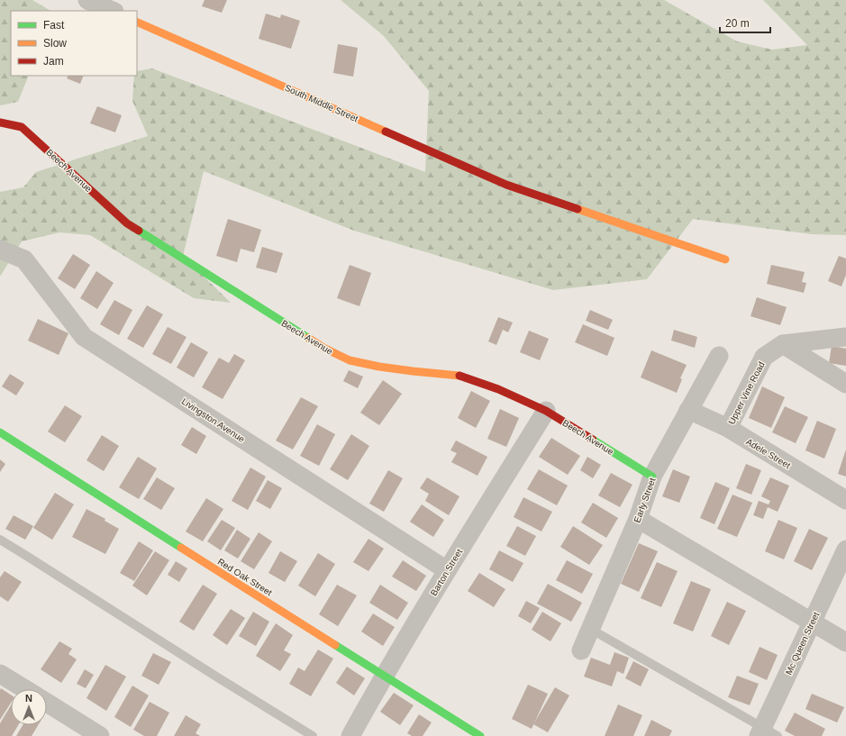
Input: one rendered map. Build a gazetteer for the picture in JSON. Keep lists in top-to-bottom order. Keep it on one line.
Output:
{"streets":{"street":["South Middle Street","Beech Avenue","Upper Vine Road","Livingston Avenue","Adele Street","Early Street","Barton Street","Red Oak Street","Mc Queen Street"]},"crossings":[["Beech Avenue","Early Street"],["Beech Avenue","Barton Street"],["Upper Vine Road","Adele Street"],["Livingston Avenue","Barton Street"],["Adele Street","Early Street"],["Barton Street","Red Oak Street"]],"legend":["Fast","Slow","Jam"],"scale_bar":"20 m","north":"top"}
